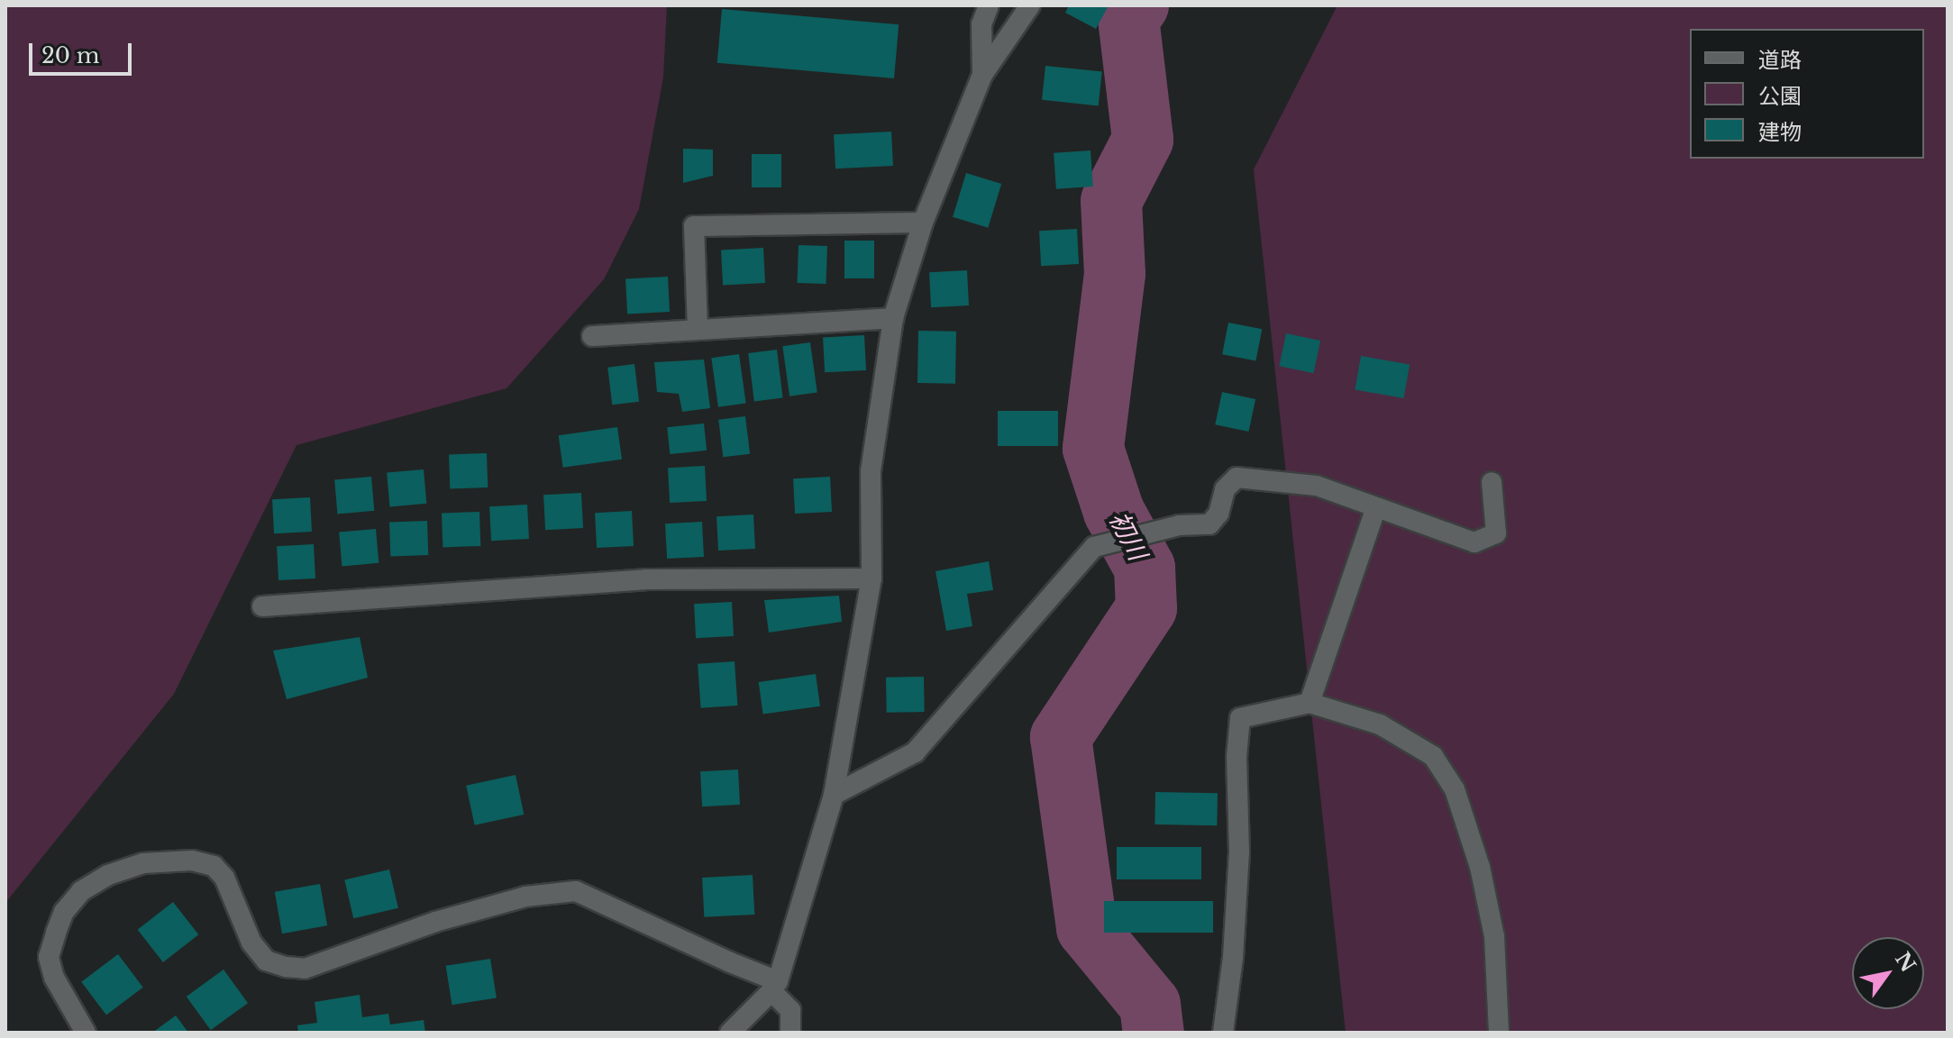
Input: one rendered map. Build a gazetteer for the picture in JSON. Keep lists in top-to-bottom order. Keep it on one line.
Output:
{"water":["初川"],"legend":["道路","公園","建物"],"scale_bar":"20 m","north":"top right"}
